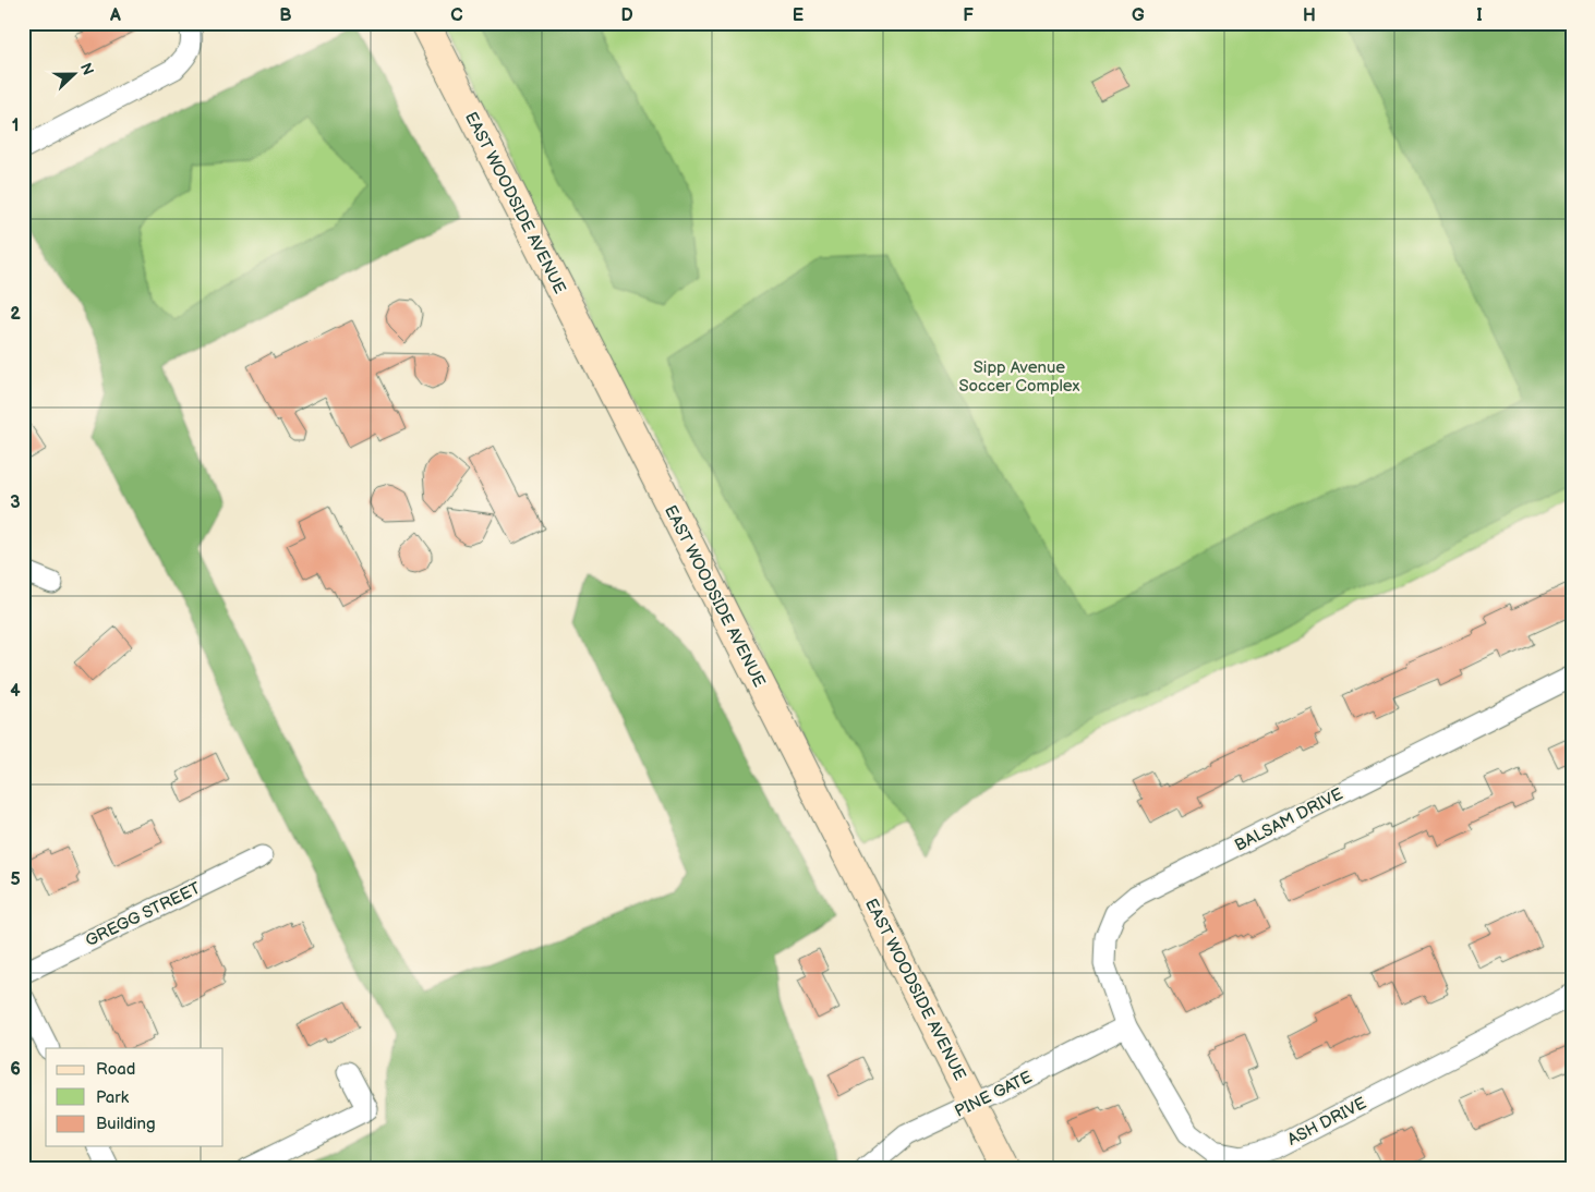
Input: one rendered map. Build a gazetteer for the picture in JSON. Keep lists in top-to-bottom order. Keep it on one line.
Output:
{"streets":{"main road":["EAST WOODSIDE AVENUE"],"street":["BALSAM DRIVE","GREGG STREET","PINE GATE","ASH DRIVE"]},"crossings":[["EAST WOODSIDE AVENUE","PINE GATE"],["BALSAM DRIVE","PINE GATE"],["BALSAM DRIVE","ASH DRIVE"],["PINE GATE","ASH DRIVE"]],"parks":["Sipp Avenue Soccer Complex"],"legend":["Road","Park","Building"],"north":"right","grid":{"columns":["A","B","C","D","E","F","G","H","I"],"rows":["1","2","3","4","5","6"]}}
